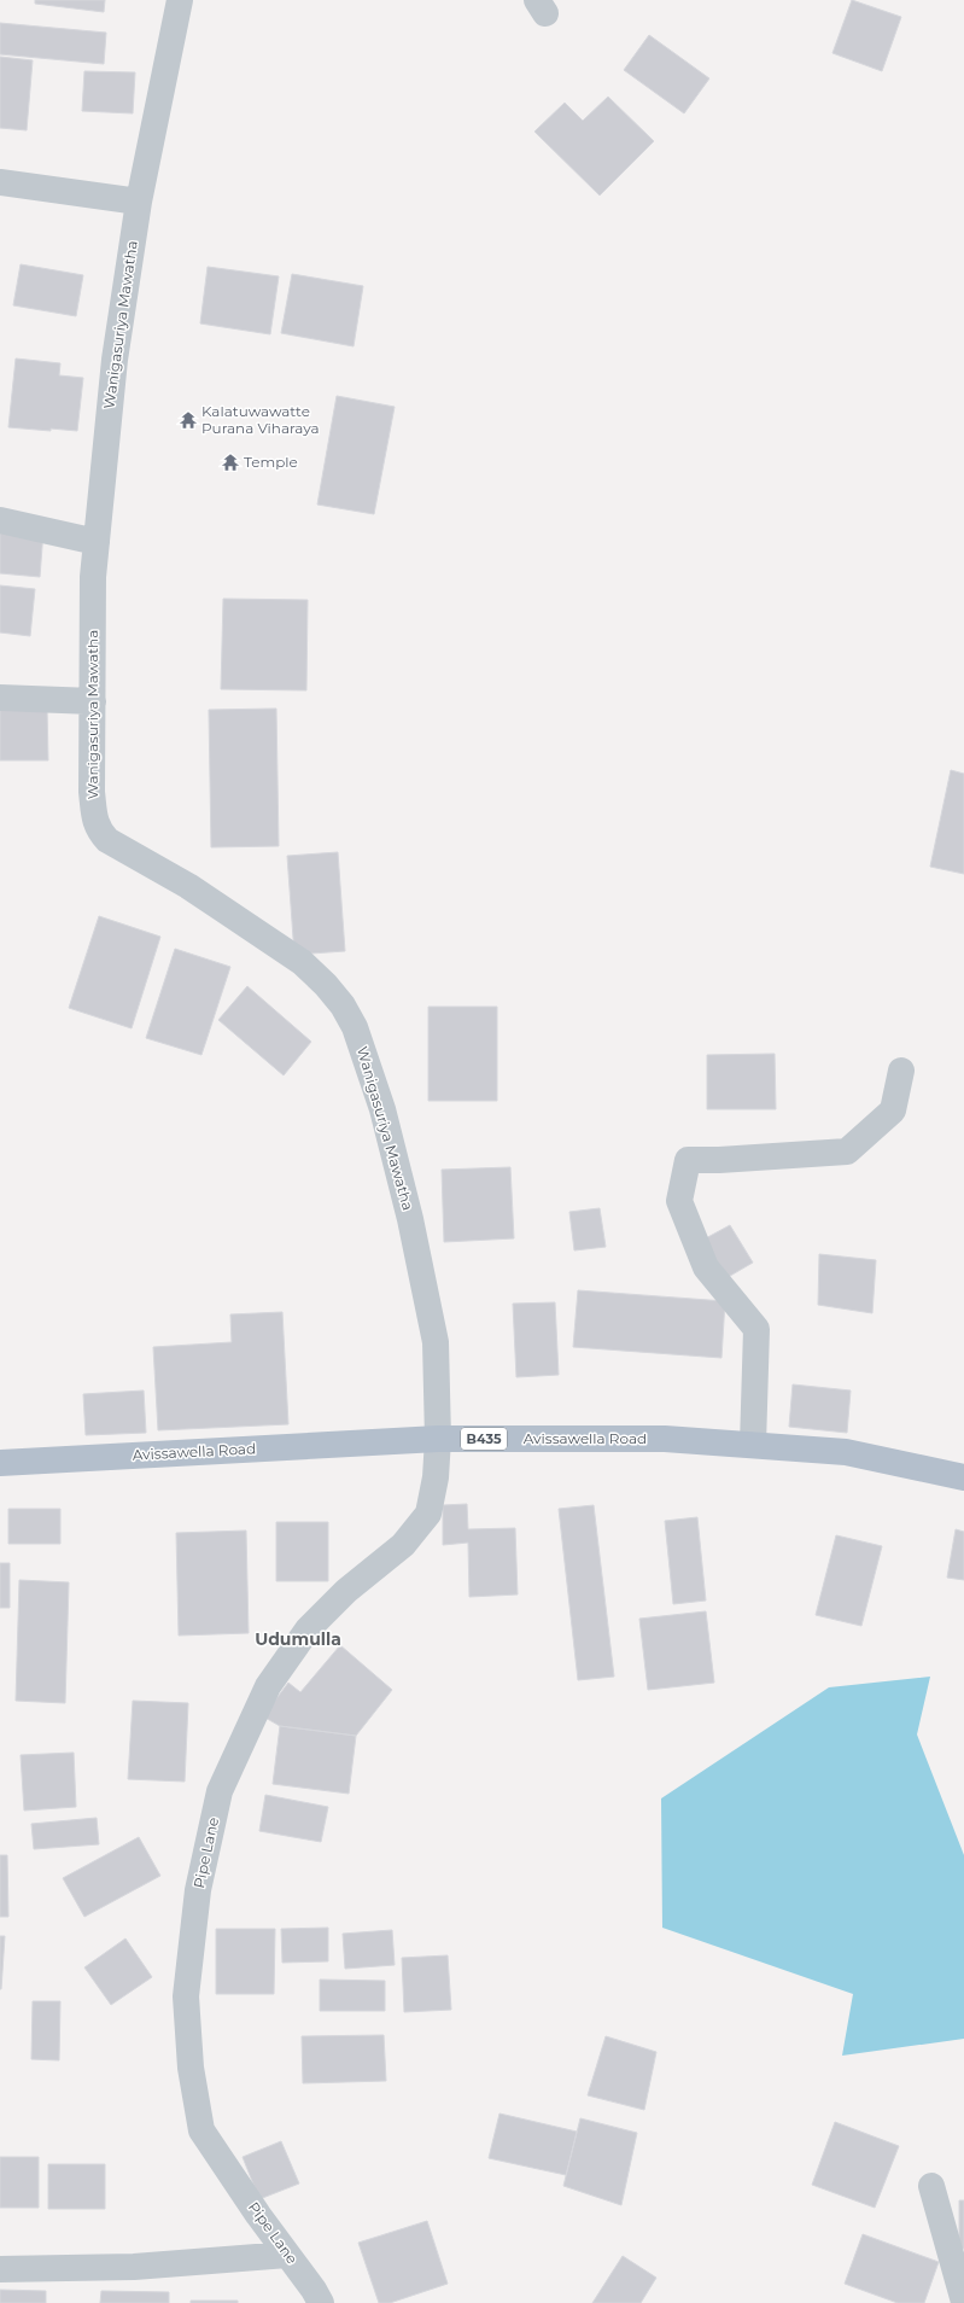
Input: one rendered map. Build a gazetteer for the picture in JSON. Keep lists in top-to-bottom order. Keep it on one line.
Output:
{"streets":{"main road":["B435","Avissawella Road"],"street":["Wanigasuriya Mawatha","Pipe Lane"]},"crossings":[["Wanigasuriya Mawatha","Avissawella Road"],["Wanigasuriya Mawatha","Pipe Lane"],["Avissawella Road","Pipe Lane"]],"districts":["Udumulla"],"places":{"temple":["Kalatuwawatte Purana Viharaya","Temple"]}}
